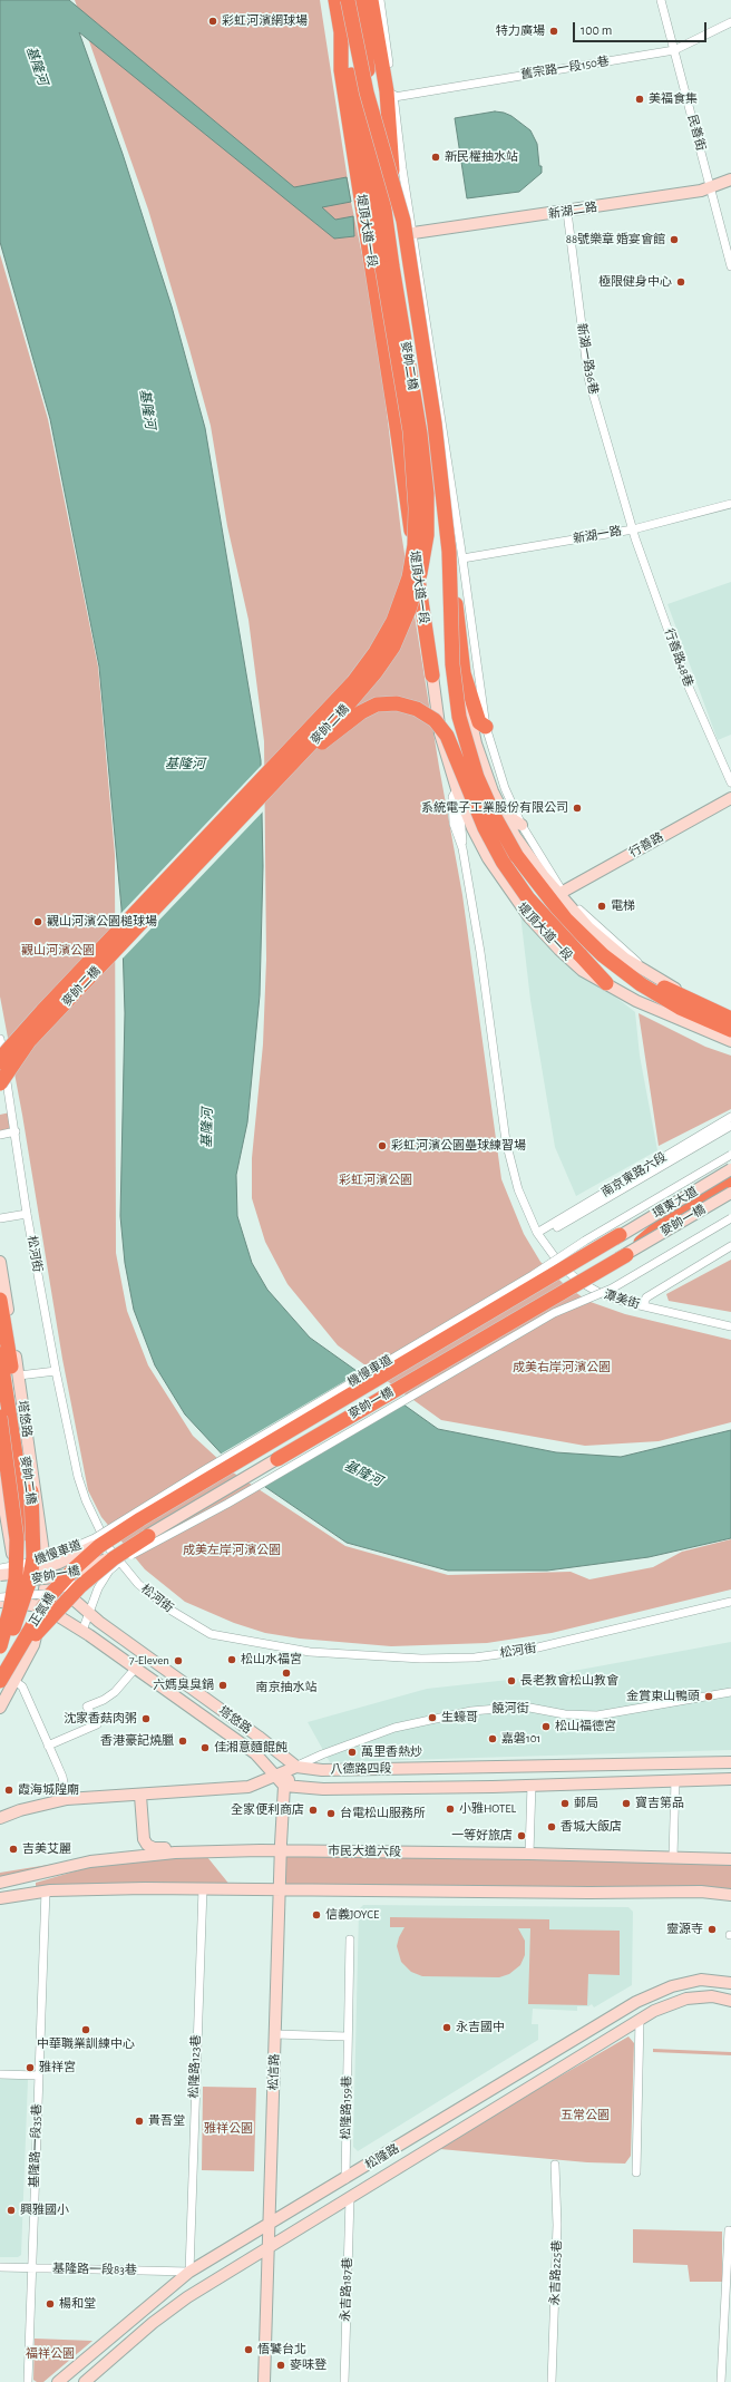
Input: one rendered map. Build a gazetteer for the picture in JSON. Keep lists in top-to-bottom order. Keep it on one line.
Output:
{"streets":{"highway":["堤頂大道一段","麥帥二橋","環東大道","麥帥一橋","正氣橋"],"main road":["新湖二路","行善路","塔悠路","八德路四段","市民大道六段","松信路","松隆路"],"street":["舊宗路一段150巷","民善街","新湖一路36巷","新湖一路","行善路48巷","南京東路六段","松河街","潭美街","機慢車道","饒河街","松隆路123巷","松隆路159巷","基隆路一段35巷","基隆路一段83巷","永吉路225巷","永吉路187巷"]},"crossings":[["舊宗路一段150巷","民善街"],["民善街","新湖二路"],["新湖二路","新湖一路36巷"],["堤頂大道一段","潭美街"],["新湖一路36巷","新湖一路"],["新湖一路36巷","行善路48巷"],["新湖一路","行善路48巷"],["南京東路六段","潭美街"],["環東大道","麥帥一橋"],["麥帥一橋","正氣橋"],["塔悠路","饒河街"],["塔悠路","八德路四段"],["塔悠路","松信路"],["饒河街","八德路四段"],["饒河街","松信路"],["八德路四段","松信路"],["市民大道六段","松信路"],["松隆路123巷","松隆路"],["松隆路123巷","基隆路一段83巷"],["松信路","松隆路"],["松隆路159巷","松隆路"],["基隆路一段35巷","基隆路一段83巷"],["松隆路","基隆路一段83巷"],["松隆路","永吉路187巷"]],"water":["基隆河"],"parks":["觀山河濱公園","彩虹河濱公園","成美右岸河濱公園","成美左岸河濱公園","五常公園","雅祥公園","福祥公園"],"places":["彩虹河濱網球場","特力廣場","美福食集","新民權抽水站","88號樂章 婚宴會館","極限健身中心","系統電子工業股份有限公司","電梯","觀山河濱公園槌球場","彩虹河濱公園壘球練習場","松山水福宮","7-Eleven","南京抽水站","長老教會松山教會","六媽臭臭鍋","金賞東山鴨頭","生蠔哥","沈家香菇肉粥","松山福德宮","嘉磐101","香港豪記燒臘","佳湘意麵餛飩","萬里香熱炒","霞海城隍廟","郵局","寶吉第品","小雅HOTEL","全家便利商店","台電松山服務所","香城大飯店","一等好旅店","吉美艾麗","信義JOYCE","靈源寺","永吉國中","中華職業訓練中心","雅祥宮","貴吾堂","興雅國小","楊和堂","悟饕台北","麥味登"],"scale_bar":"100 m"}
